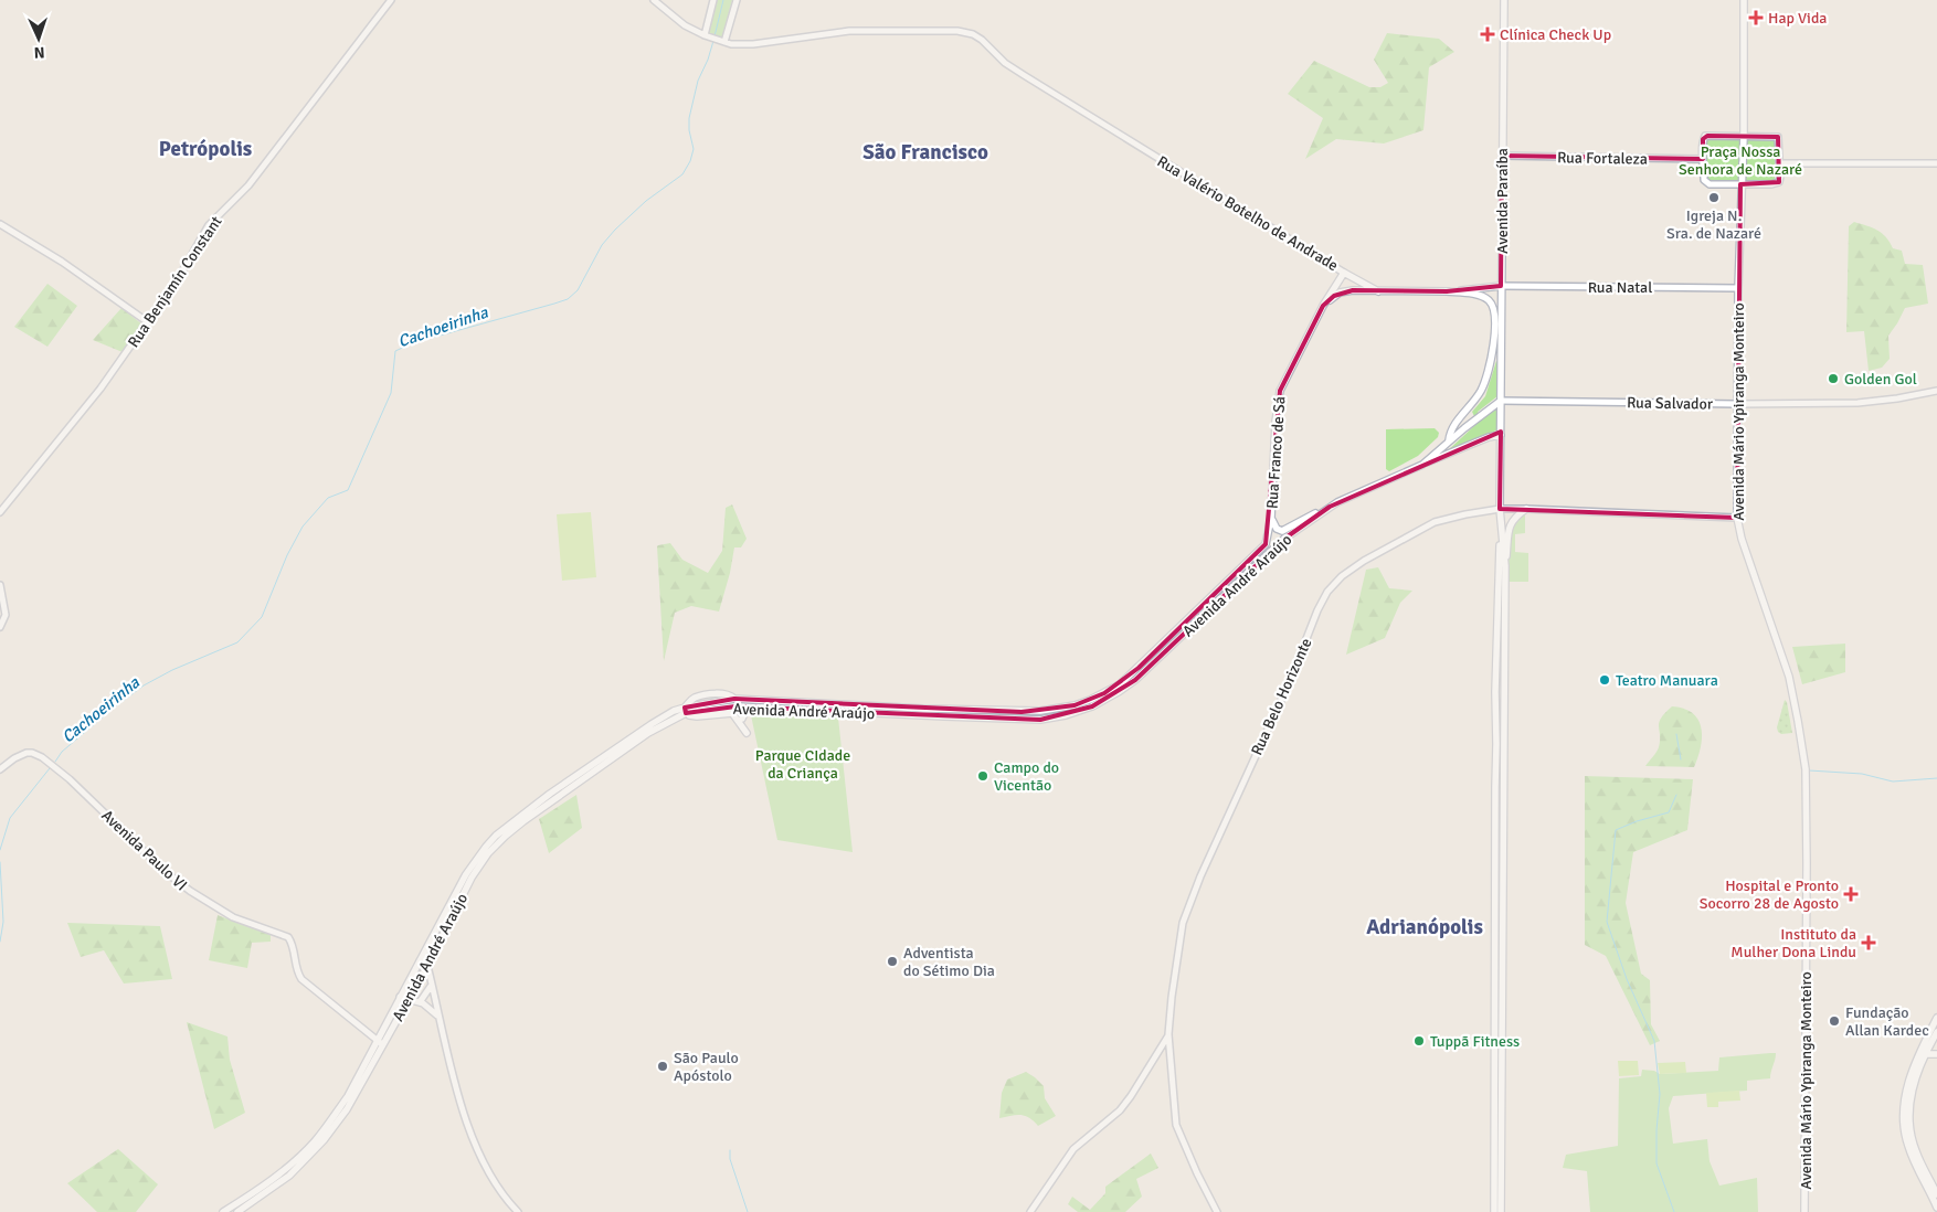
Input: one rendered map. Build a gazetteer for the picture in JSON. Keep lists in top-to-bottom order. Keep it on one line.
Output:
{"streets":{"main road":["Avenida Paraíba","Rua Valério Botelho de Andrade","Avenida Mário Ypiranga Monteiro","Rua Franco de Sá","Avenida André Araújo"],"street":["Rua Fortaleza","Rua Benjamín Constant","Rua Natal","Rua Salvador","Rua Belo Horizonte","Avenida Paulo VI"]},"crossings":[["Rua Fortaleza","Avenida Paraíba"],["Avenida Paraíba","Rua Valério Botelho de Andrade"],["Avenida Paraíba","Rua Natal"],["Avenida Paraíba","Rua Salvador"],["Avenida Paraíba","Avenida André Araújo"],["Avenida Paraíba","Rua Belo Horizonte"],["Rua Valério Botelho de Andrade","Rua Natal"],["Rua Valério Botelho de Andrade","Rua Franco de Sá"],["Rua Natal","Avenida Mário Ypiranga Monteiro"],["Rua Salvador","Avenida Mário Ypiranga Monteiro"],["Rua Salvador","Avenida André Araújo"],["Avenida Mário Ypiranga Monteiro","Rua Belo Horizonte"],["Rua Franco de Sá","Avenida André Araújo"],["Avenida André Araújo","Avenida Paulo VI"]],"districts":["Petrópolis","São Francisco","Adrianópolis"],"water":["Cachoeirinha"],"parks":["Praça Nossa Senhora de Nazaré","Parque CIdade da Criança"],"places":{"health":["Hap Vida","Clínica Check Up","Hospital e Pronto Socorro 28 de Agosto","Instituto da Mulher Dona Lindu"],"other":["Igreja N. Sra. de Nazaré","Golden Gol","Teatro Manuara","Campo do Vicentão","Adventista do Sétimo Dia","Fundação Allan Kardec","Tuppã Fitness","São Paulo Apóstolo"]},"north":"bottom"}
